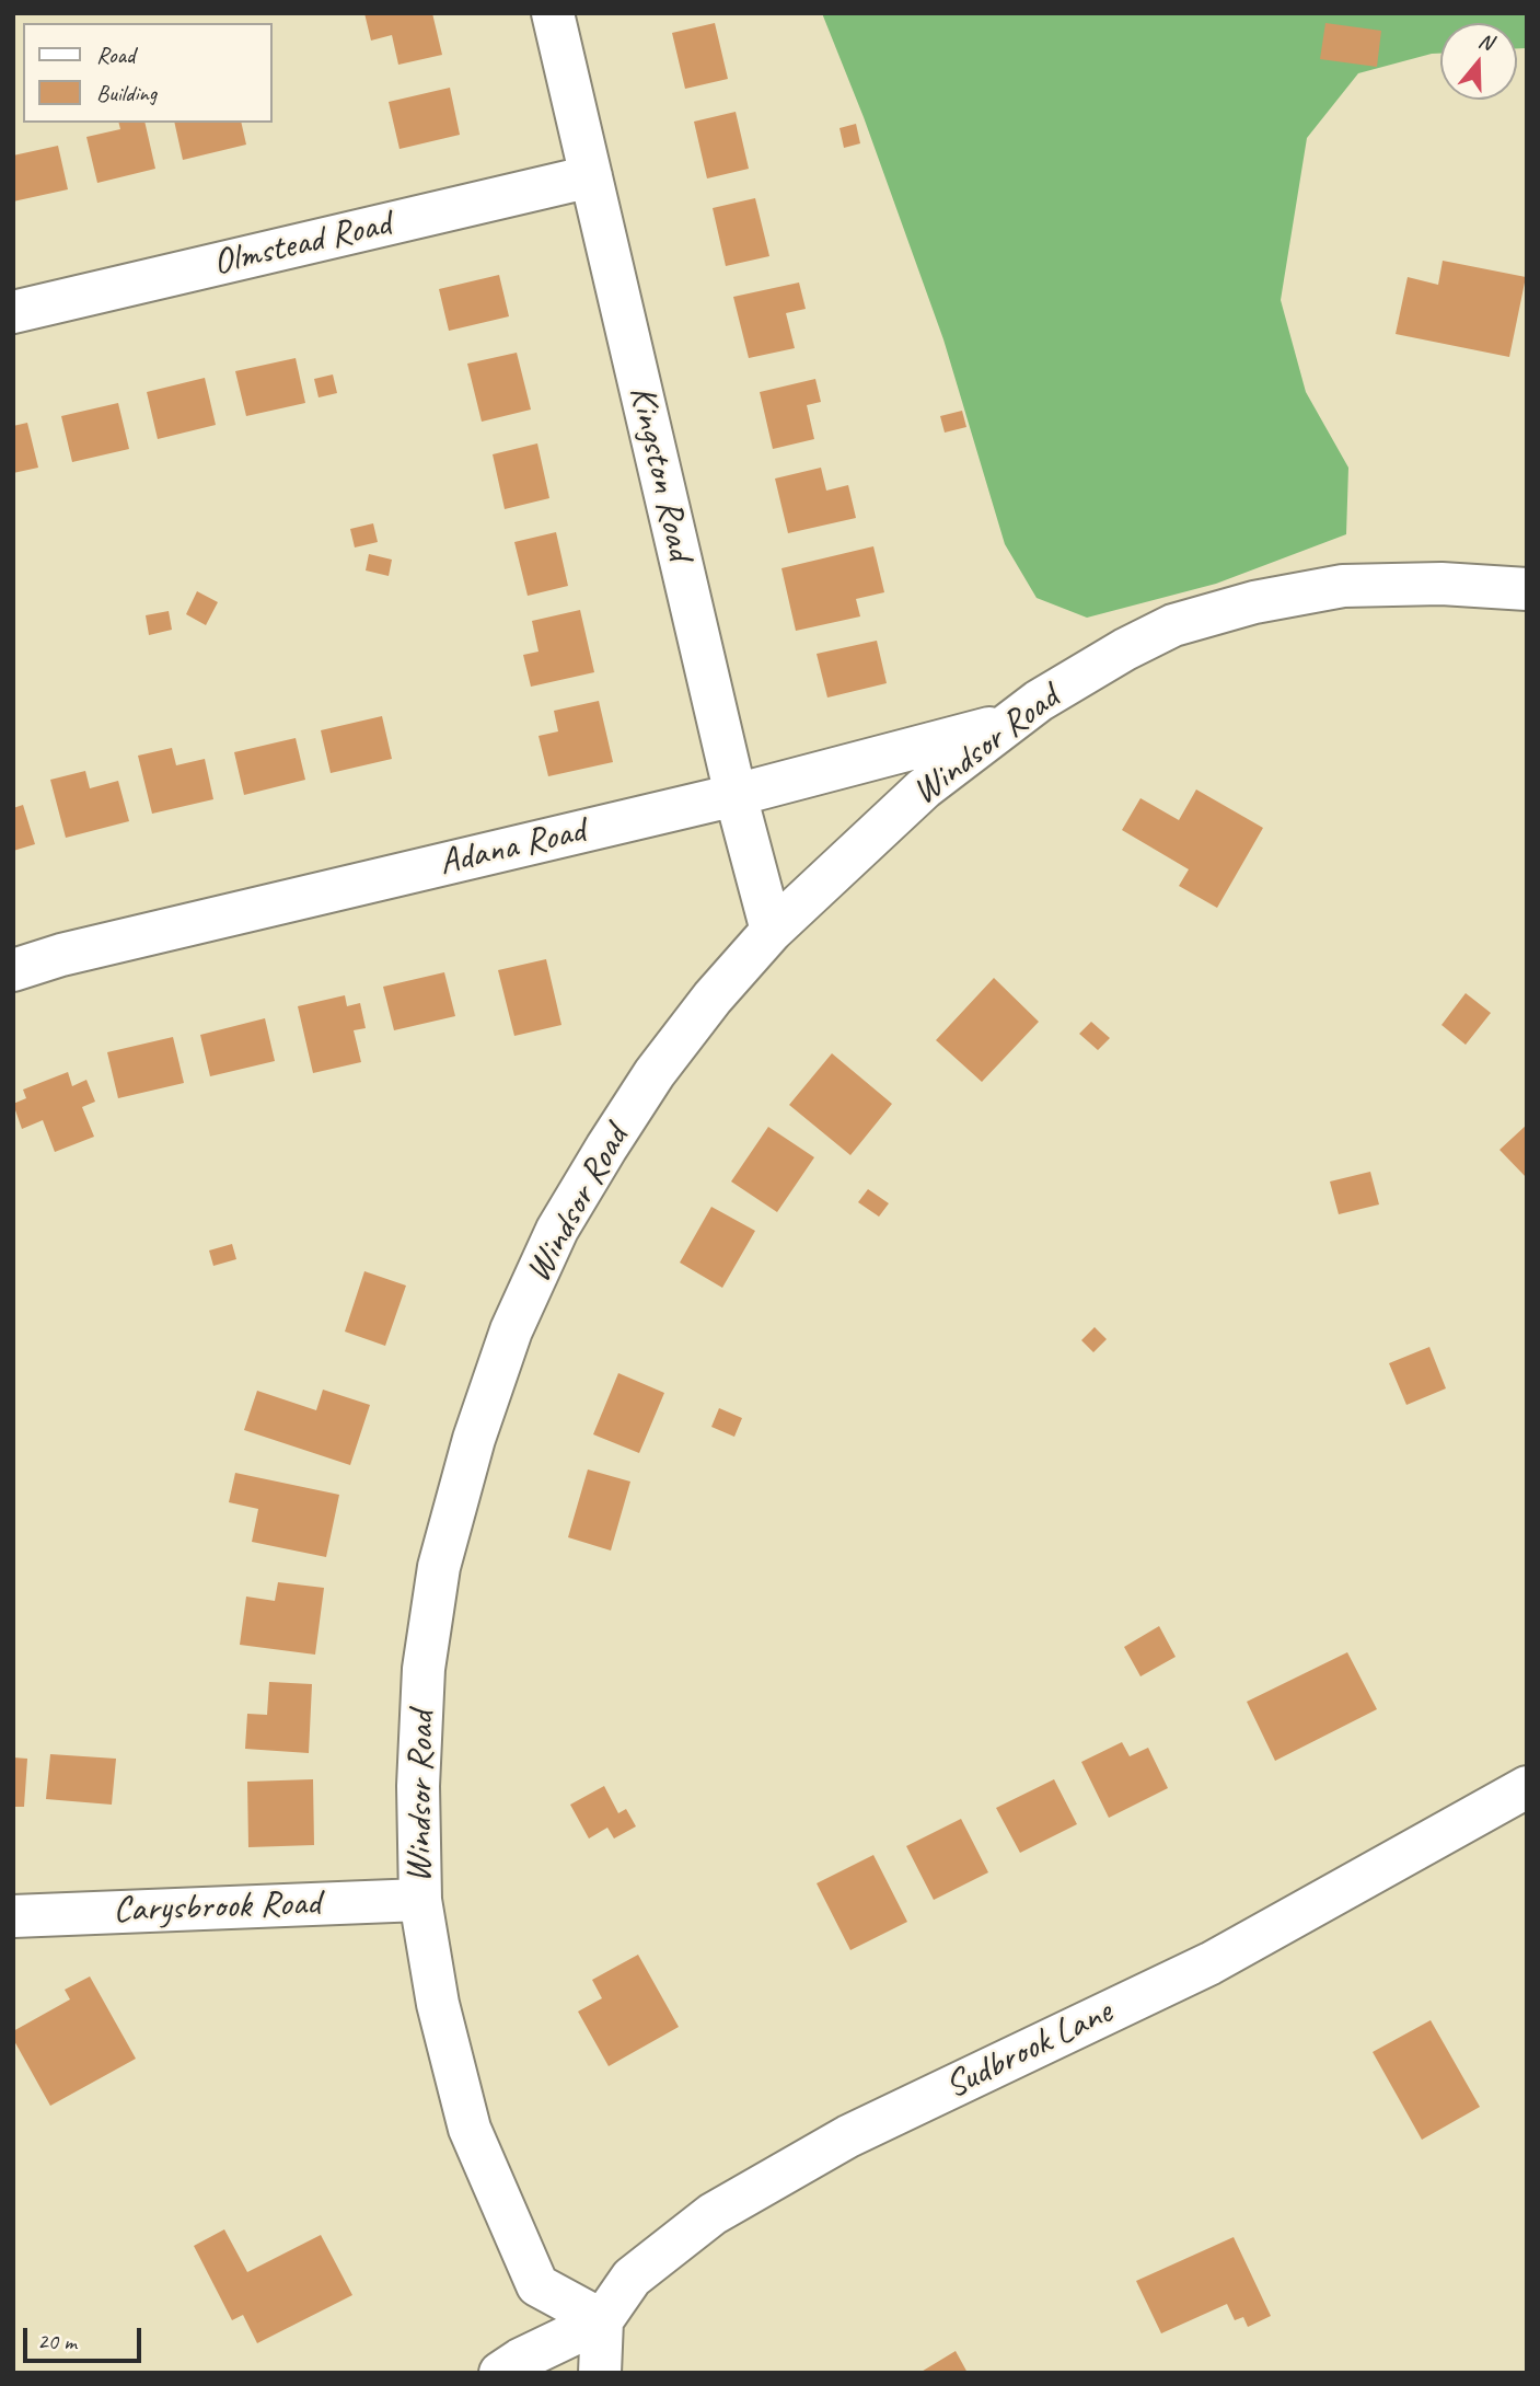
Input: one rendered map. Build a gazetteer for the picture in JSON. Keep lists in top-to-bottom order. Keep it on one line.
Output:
{"streets":{"street":["Olmstead Road","Kingston Road","Windsor Road","Adana Road","Carysbrook Road","Sudbrook Lane"]},"crossings":[["Olmstead Road","Kingston Road"],["Kingston Road","Windsor Road"],["Kingston Road","Adana Road"],["Windsor Road","Adana Road"],["Windsor Road","Carysbrook Road"],["Windsor Road","Sudbrook Lane"]],"legend":["Road","Building"],"scale_bar":"20 m","north":"top"}
